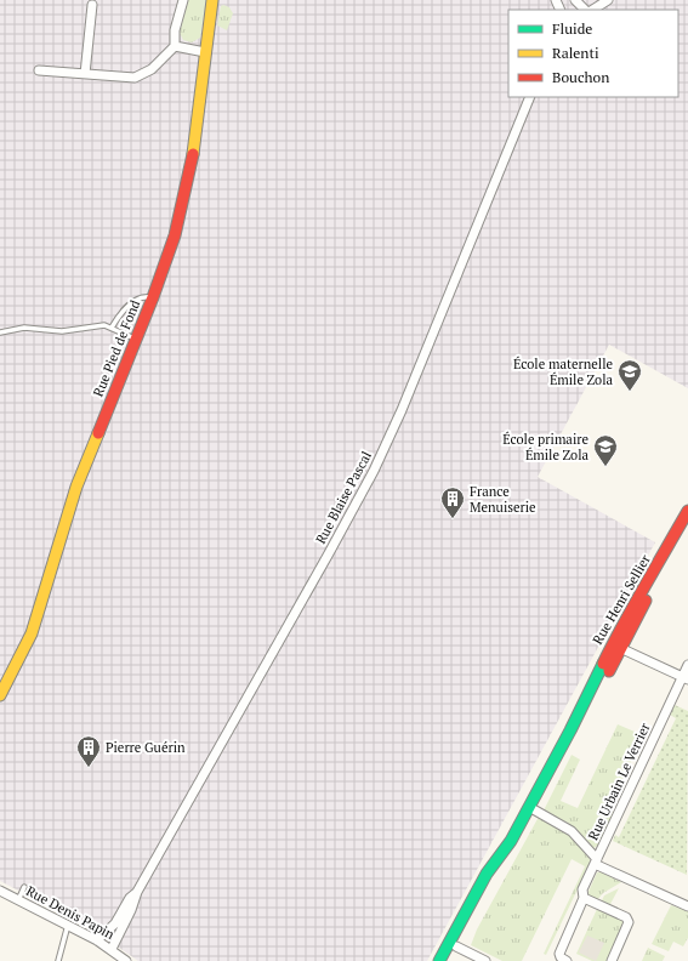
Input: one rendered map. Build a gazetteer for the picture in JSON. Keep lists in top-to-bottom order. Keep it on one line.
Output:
{"streets":{"main road":["Rue Pied de Fond","Rue Henri Sellier"],"street":["Rue Blaise Pascal","Rue Urbain Le Verrier","Rue Denis Papin"]},"crossings":[["Rue Blaise Pascal","Rue Denis Papin"]],"places":{"school or university":["École maternelle Émile Zola","École primaire Émile Zola"],"building":["France Menuiserie","Pierre Guérin"]},"legend":["Fluide","Ralenti","Bouchon"]}
